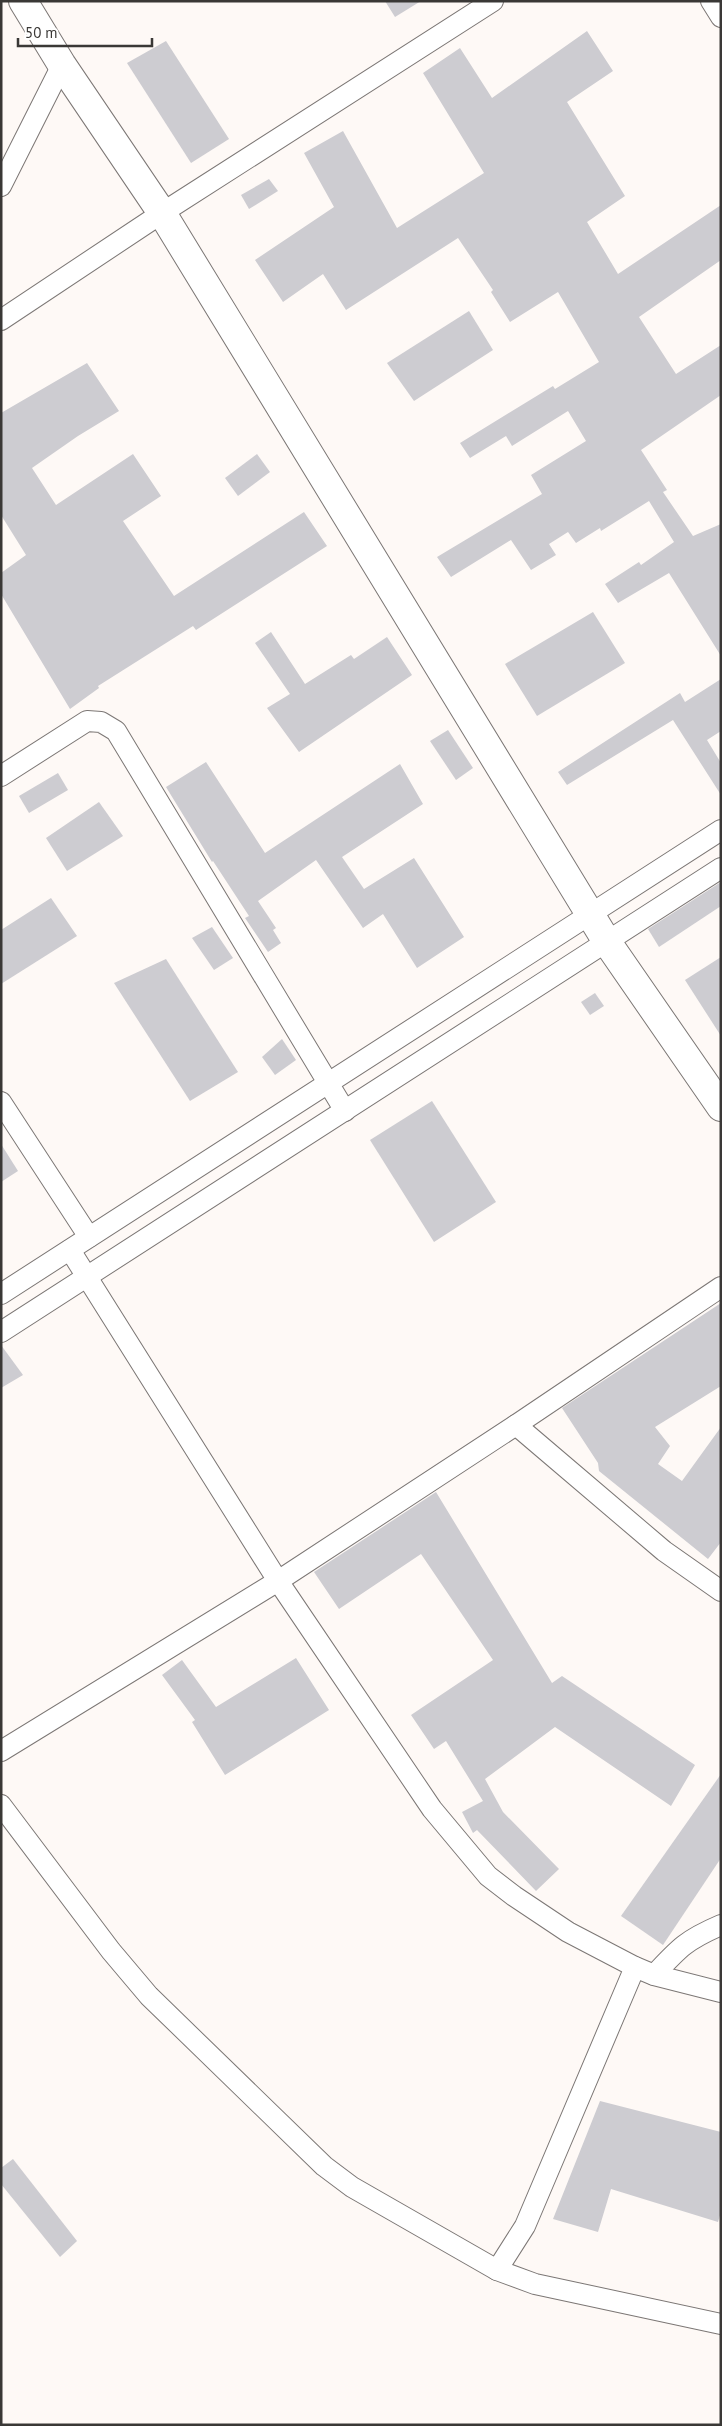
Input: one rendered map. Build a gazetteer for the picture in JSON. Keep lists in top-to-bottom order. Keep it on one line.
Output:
{"scale_bar":"50 m"}
